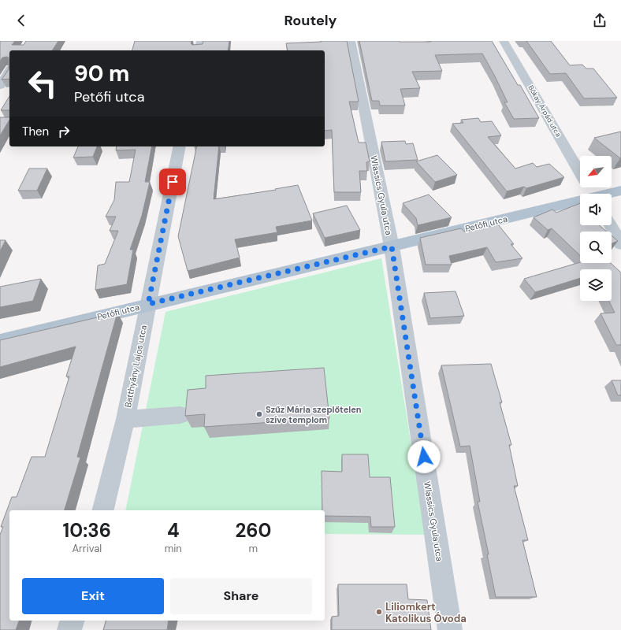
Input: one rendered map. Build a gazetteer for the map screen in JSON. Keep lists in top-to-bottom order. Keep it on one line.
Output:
{"streets":{"main road":["Petőfi utca"],"street":["Bókay Árpád utca","Wlassics Gyula utca","Batthyány Lajos utca"]},"crossings":[["Wlassics Gyula utca","Petőfi utca"],["Petőfi utca","Batthyány Lajos utca"]],"places":["Szűz Mária szeplőtelen szíve templom","Liliomkert Katolikus Óvoda"],"north":"bottom left","page":{"header":"Routely","turn":["90 m","Petőfi utca"],"then":"Then","eta":["10:36","Arrival","4","min","260","m"],"buttons":["Exit","Share"]}}
